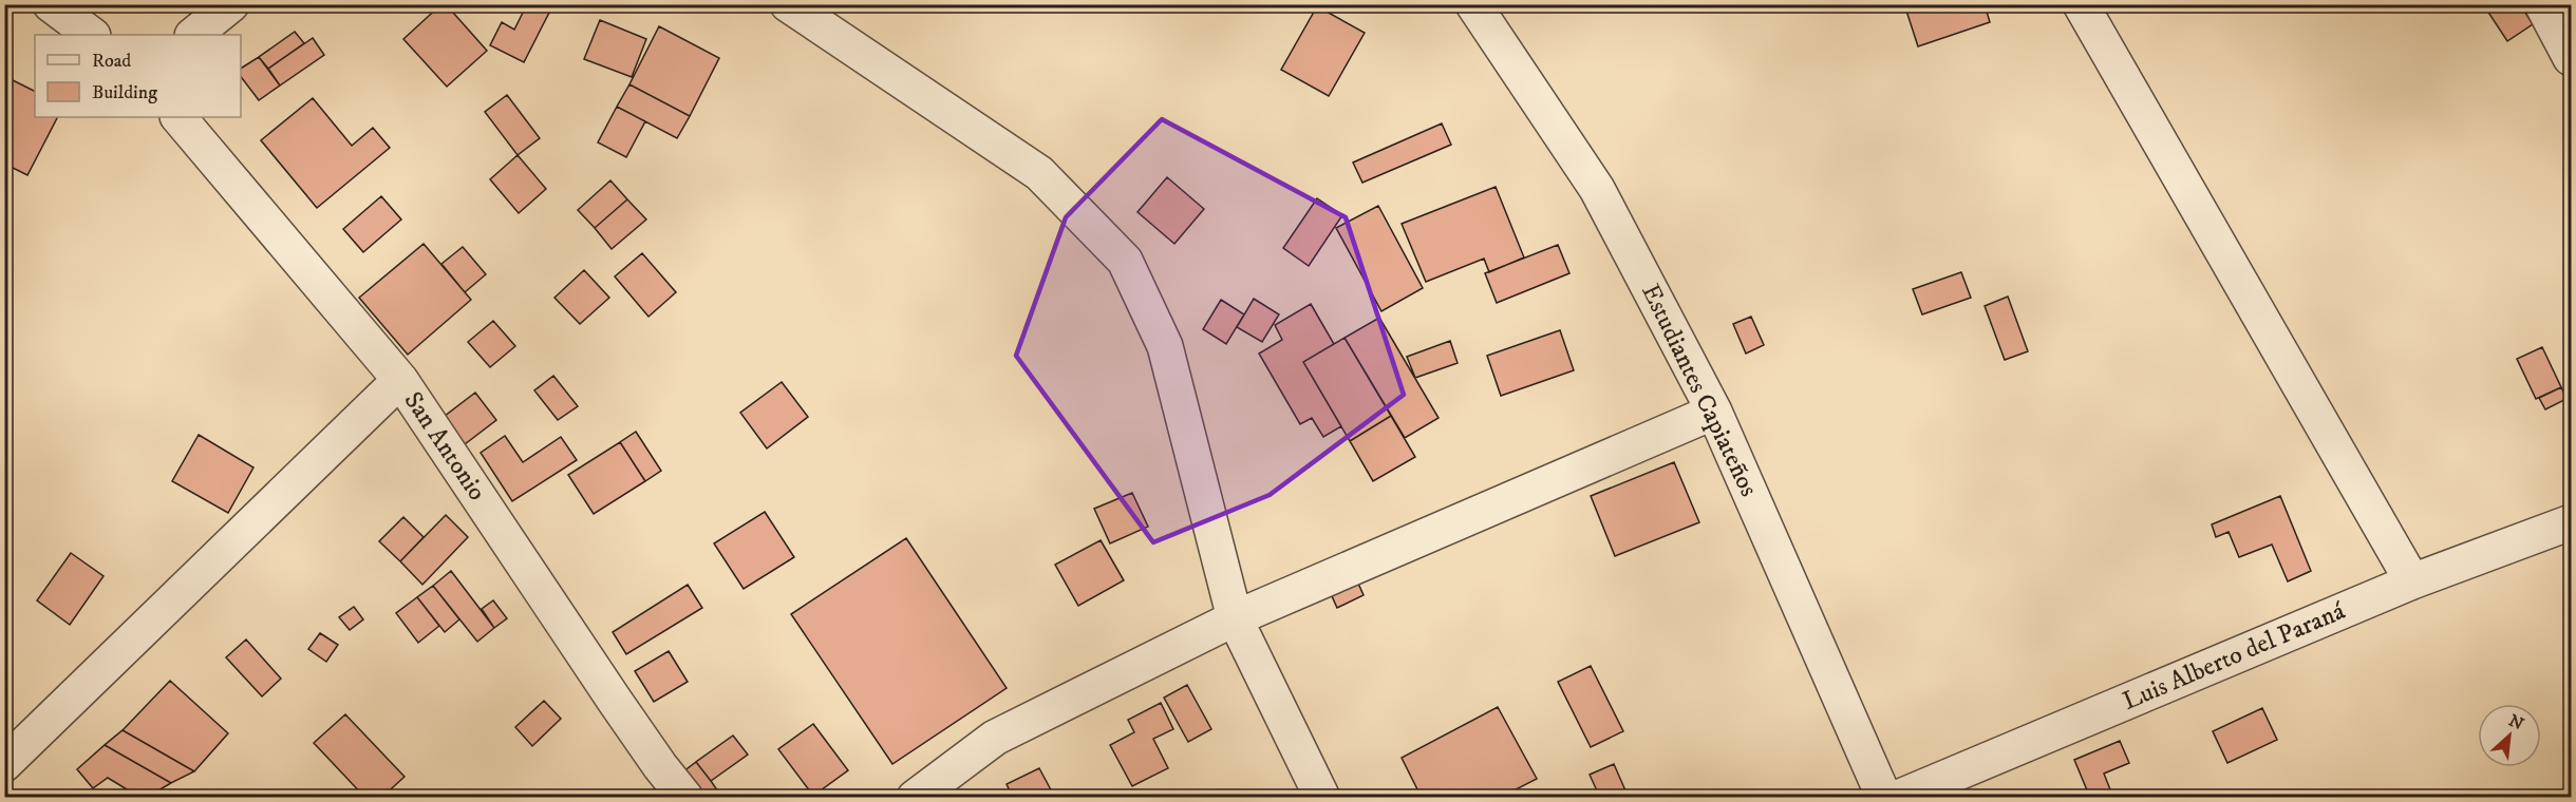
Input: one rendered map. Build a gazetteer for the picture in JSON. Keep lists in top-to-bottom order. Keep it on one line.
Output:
{"streets":{"street":["Estudiantes Capiateños","San Antonio","Luis Alberto del Paraná"]},"legend":["Road","Building"],"north":"top right"}
